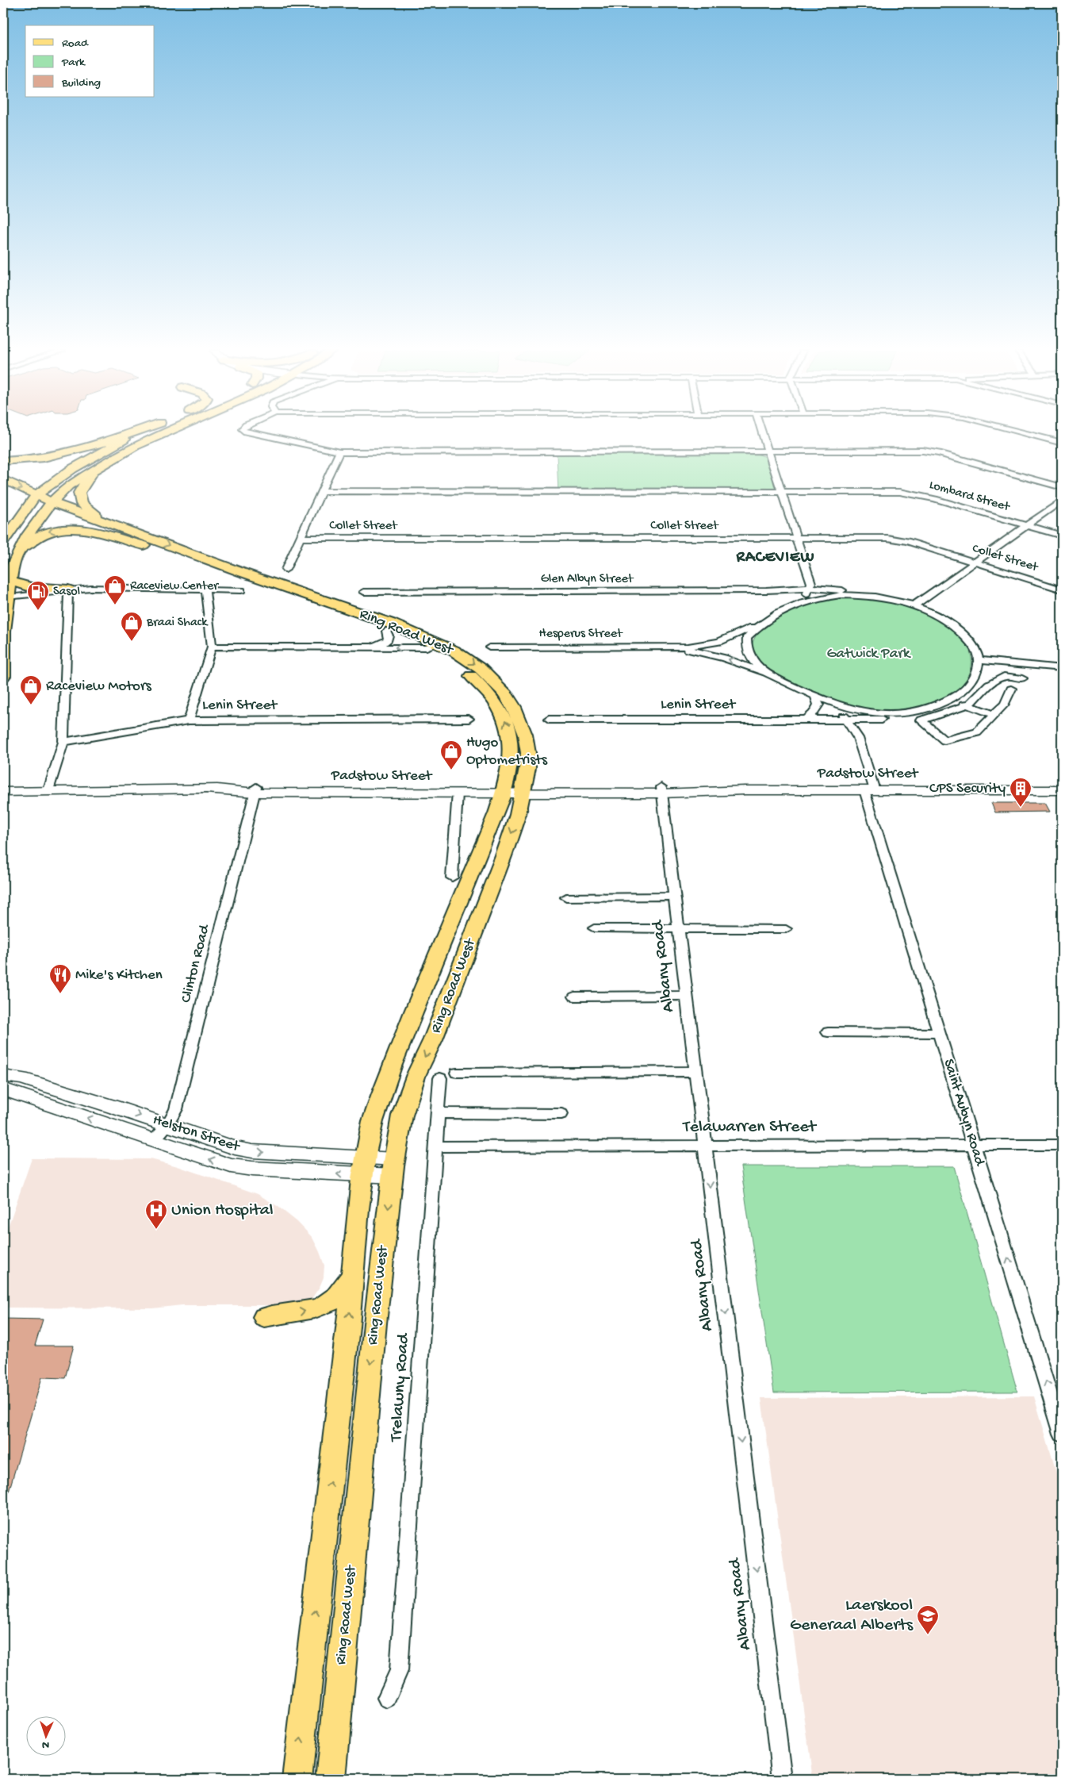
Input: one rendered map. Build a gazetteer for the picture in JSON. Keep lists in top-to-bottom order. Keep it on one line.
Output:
{"streets":{"main road":["Ring Road West"],"street":["Lombard Street","Collet Street","Glen Albyn Street","Hesperus Street","Lenin Street","Padstow Street","Clinton Road","Albany Road","Saint Aubyn Road","Telawarren Street","Helston Street","Trelawny Road"]},"crossings":[["Ring Road West","Padstow Street"],["Ring Road West","Helston Street"],["Lenin Street","Saint Aubyn Road"],["Padstow Street","Clinton Road"],["Padstow Street","Albany Road"],["Padstow Street","Saint Aubyn Road"],["Clinton Road","Helston Street"],["Albany Road","Telawarren Street"],["Saint Aubyn Road","Telawarren Street"],["Telawarren Street","Trelawny Road"]],"one_way":["Albany Road","Saint Aubyn Road"],"districts":["RACEVIEW"],"parks":["Gatwick Park"],"places":{"shop":["Raceview Center","Braai Shack","Raceview Motors","Hugo Optometrists"],"fuel station":["Sasol"],"building":["CPS Security"],"restaurant":["Mike's Kitchen"],"hospital":["Union Hospital"],"school or university":["Laerskool Generaal Alberts"]},"legend":["Road","Park","Building"],"north":"bottom"}
